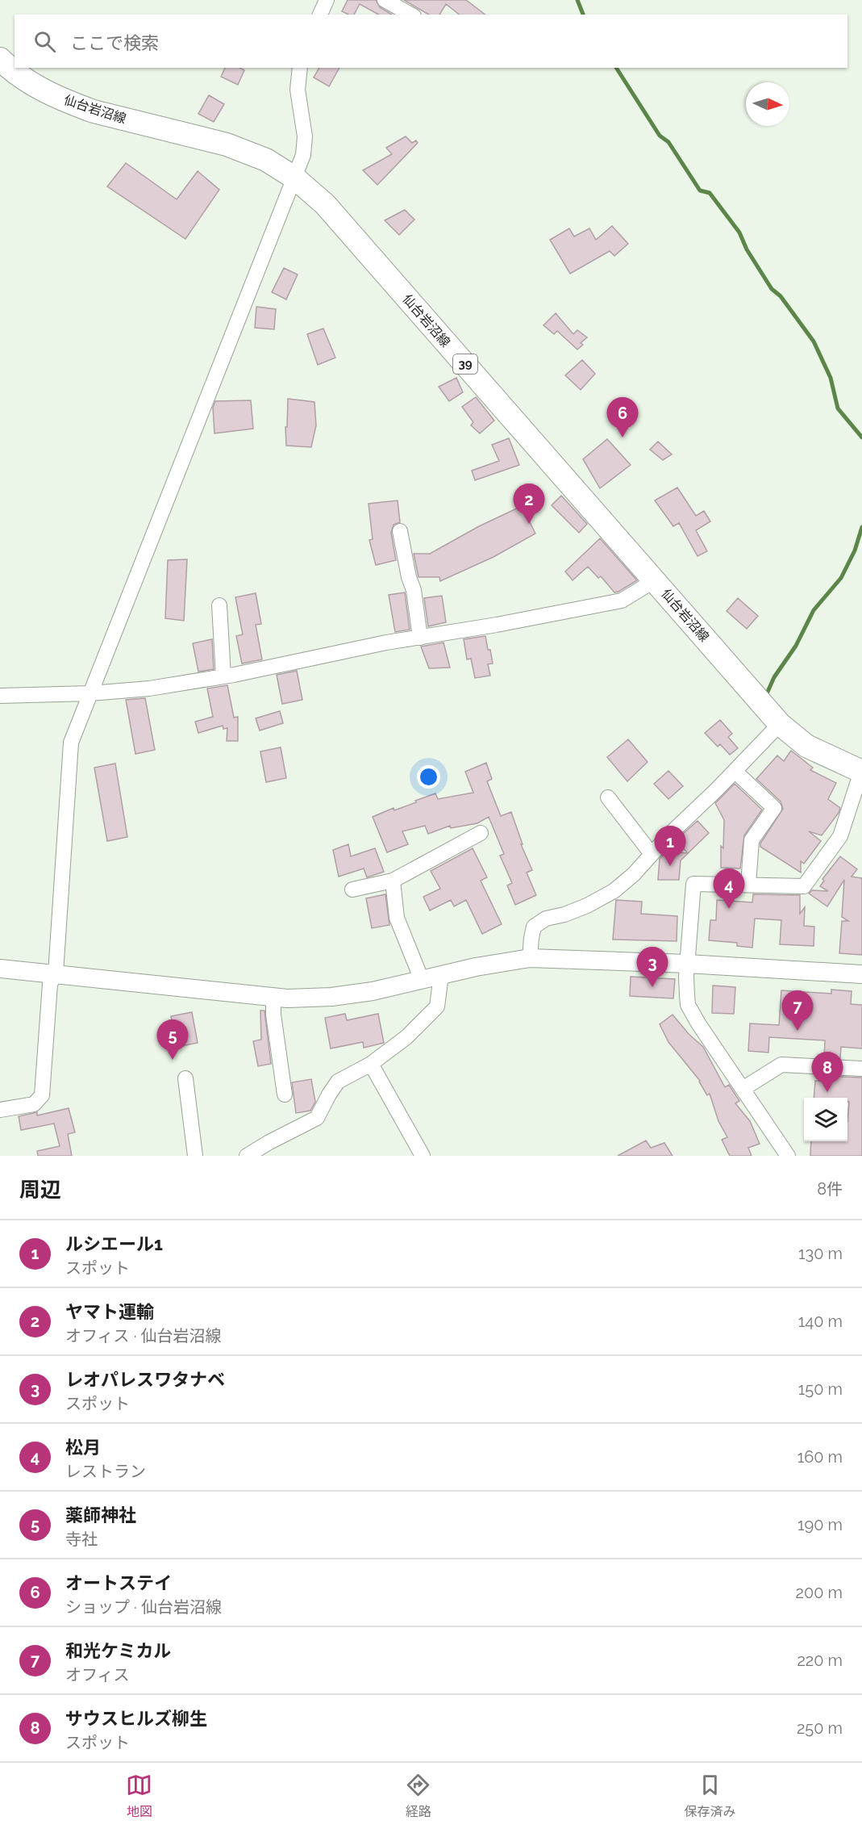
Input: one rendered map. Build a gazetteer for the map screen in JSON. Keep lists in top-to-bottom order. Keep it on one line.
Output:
{"streets":{"main road":["仙台岩沼線","39"]},"north":"right","page":{"search":"ここで検索","pins":["6","2","1","4","3","7","5","8"],"heading":["周辺","8件"],"list":[{"mark":"1","name":"ルシエール1","note":"スポット","value":"130 m"},{"mark":"2","name":"ヤマト運輸","note":"オフィス · 仙台岩沼線","value":"140 m"},{"mark":"3","name":"レオパレスワタナベ","note":"スポット","value":"150 m"},{"mark":"4","name":"松月","note":"レストラン","value":"160 m"},{"mark":"5","name":"薬師神社","note":"寺社","value":"190 m"},{"mark":"6","name":"オートステイ","note":"ショップ · 仙台岩沼線","value":"200 m"},{"mark":"7","name":"和光ケミカル","note":"オフィス","value":"220 m"},{"mark":"8","name":"サウスヒルズ柳生","note":"スポット","value":"250 m"}],"nav":["地図","経路","保存済み"]}}
